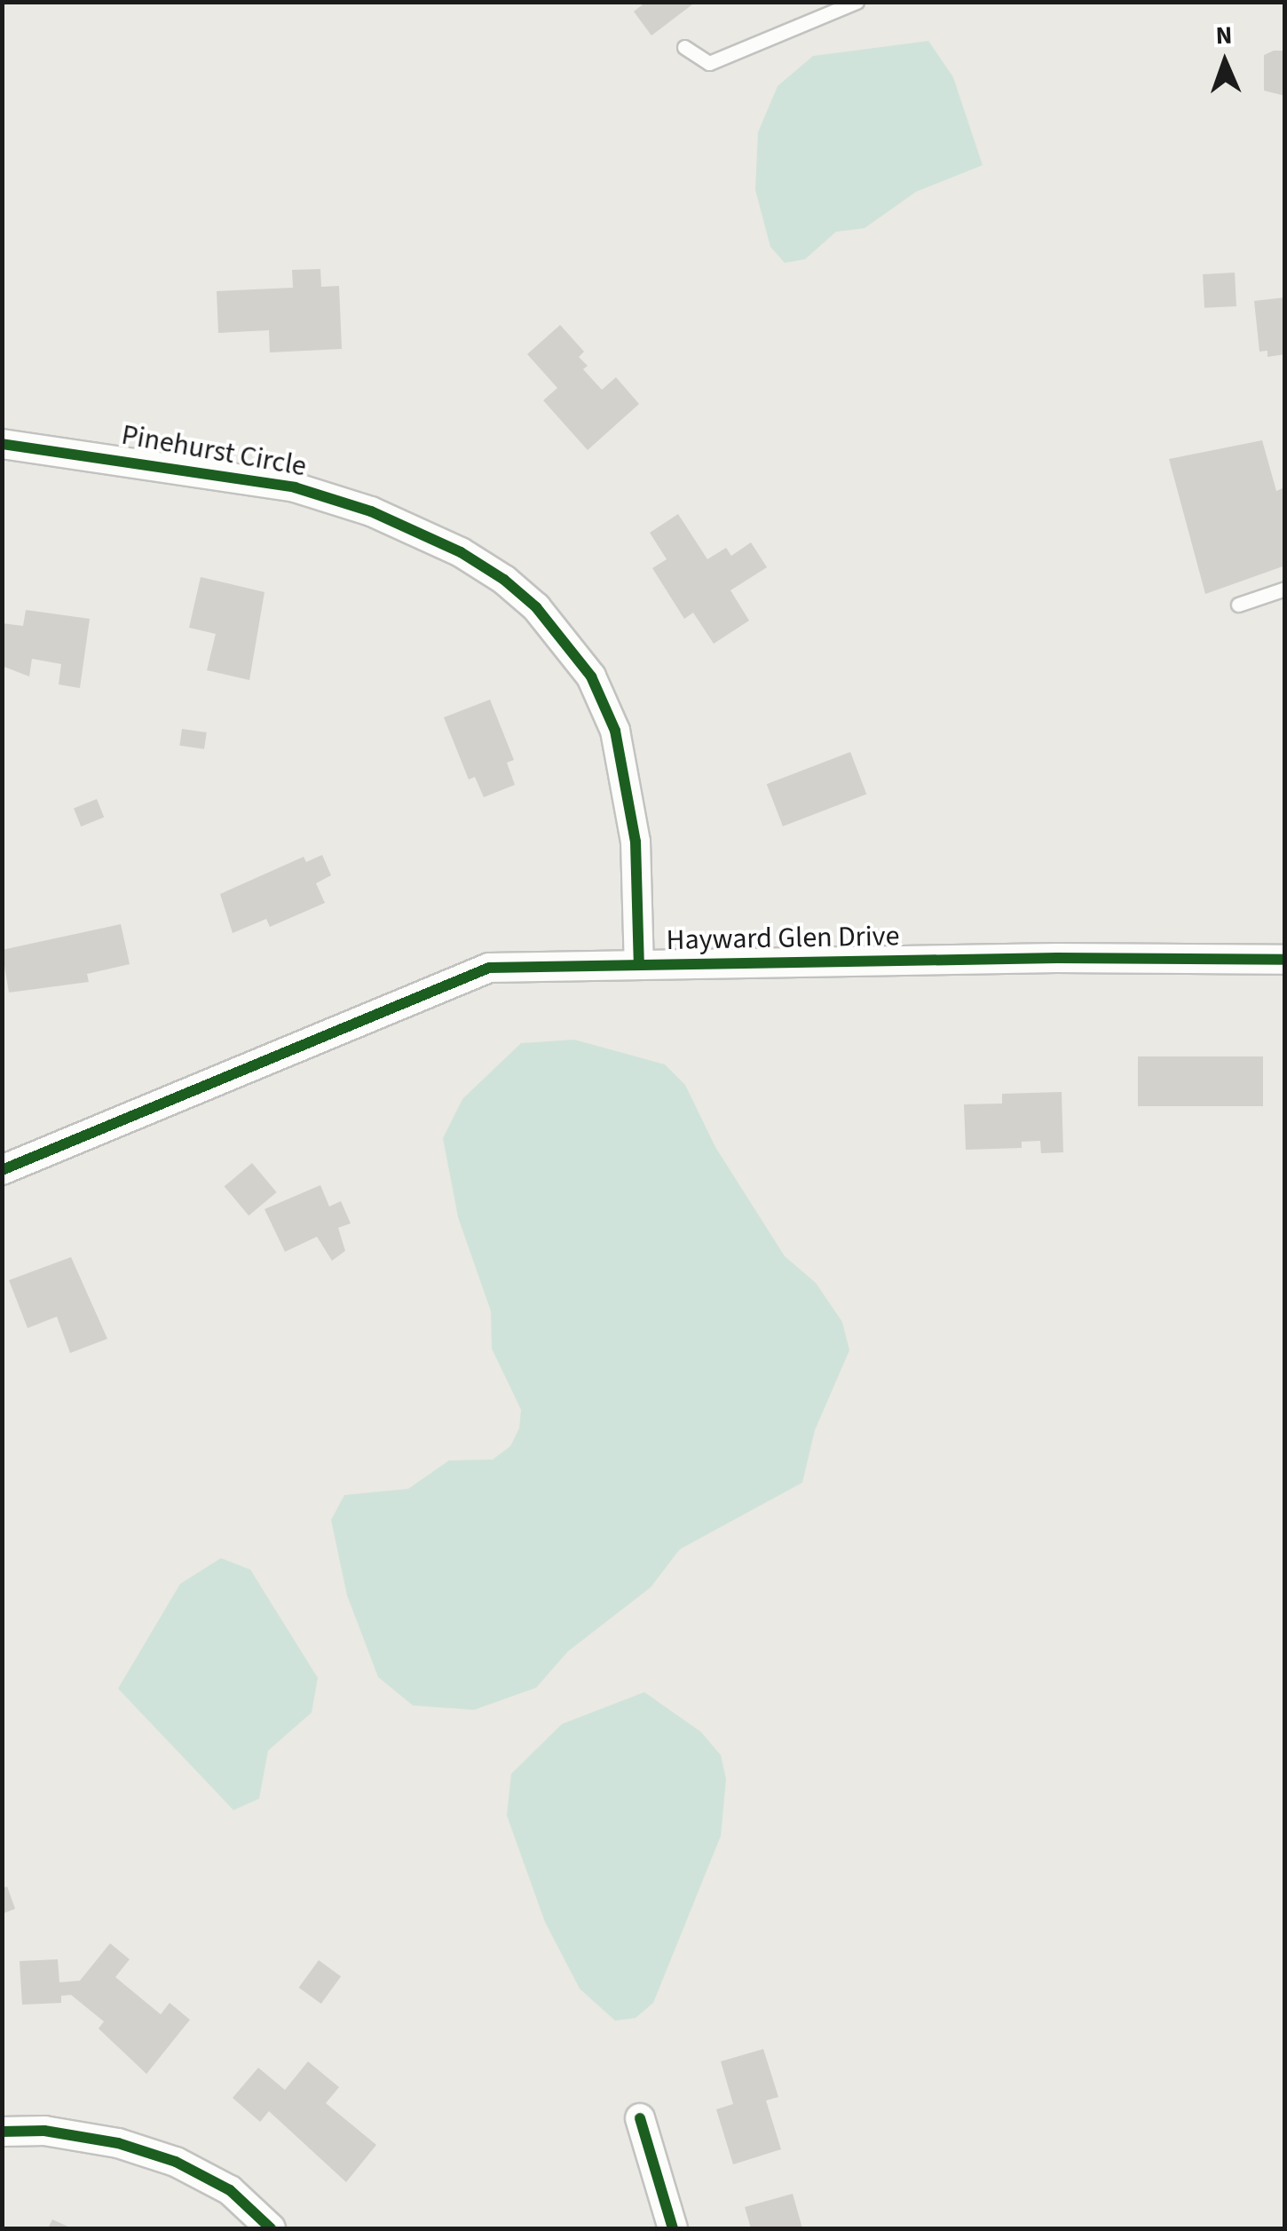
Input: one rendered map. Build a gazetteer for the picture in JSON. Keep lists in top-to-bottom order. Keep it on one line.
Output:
{"streets":{"street":["Pinehurst Circle","Hayward Glen Drive"]},"crossings":[["Pinehurst Circle","Hayward Glen Drive"]],"north":"top"}
